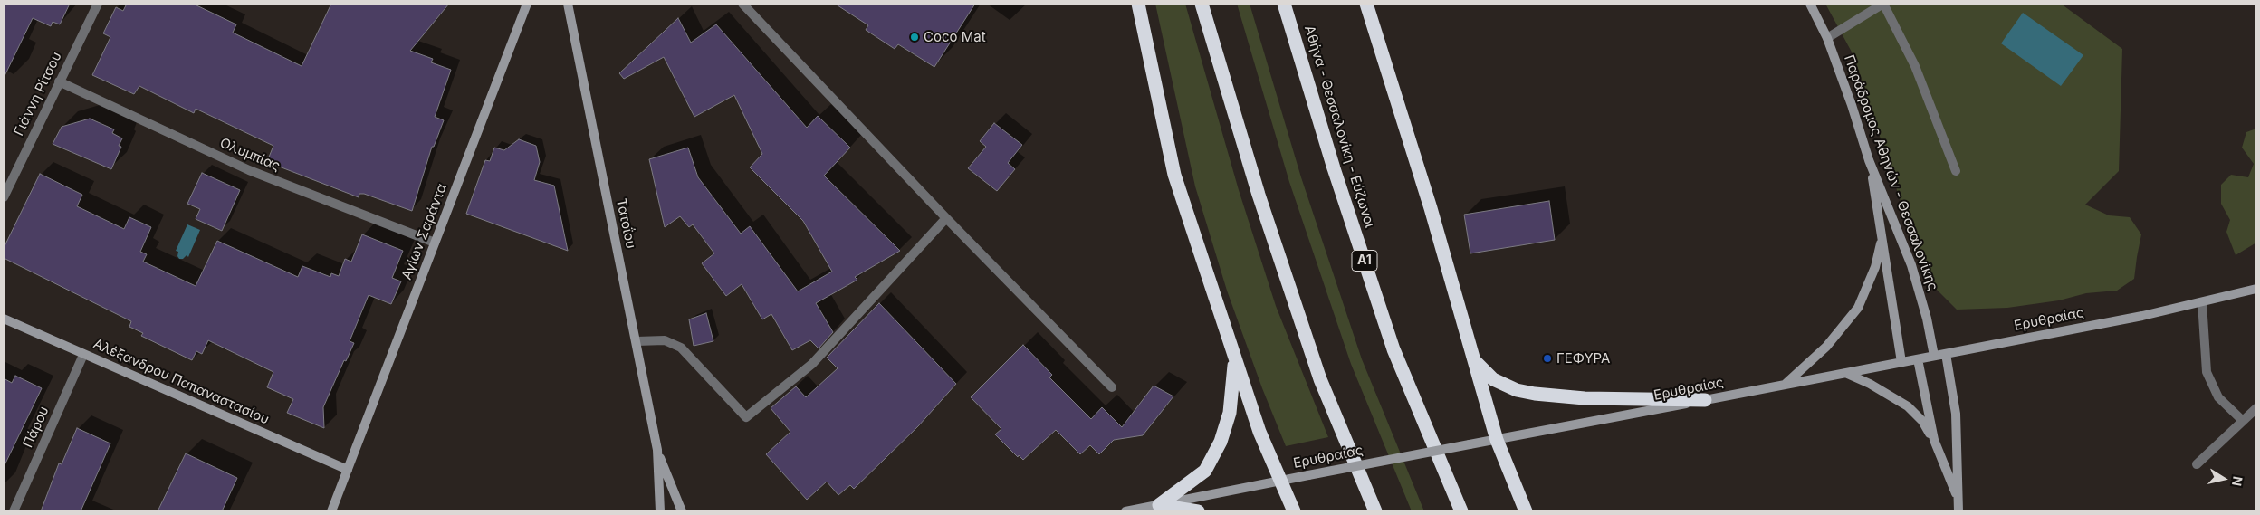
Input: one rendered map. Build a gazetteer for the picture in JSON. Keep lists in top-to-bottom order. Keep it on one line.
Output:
{"streets":{"highway":["Αθήνα - Θεσσαλονίκη - Εύζωνοι","Α1"],"main road":["Παράδρομος Αθηνών - Θεσσαλονίκης","Τατοΐου","Αγίων Σαράντα","Ερυθραίας","Αλέξανδρου Παπαναστασίου"],"street":["Γιάννη Ρίτσου","Ολυμπίας","Πάρου"]},"crossings":[["Γιάννη Ρίτσου","Ολυμπίας"],["Ολυμπίας","Αγίων Σαράντα"],["Παράδρομος Αθηνών - Θεσσαλονίκης","Ερυθραίας"],["Αγίων Σαράντα","Αλέξανδρου Παπαναστασίου"],["Αλέξανδρου Παπαναστασίου","Πάρου"]],"places":["Coco Mat","ΓΕΦΥΡΑ"],"north":"right"}
